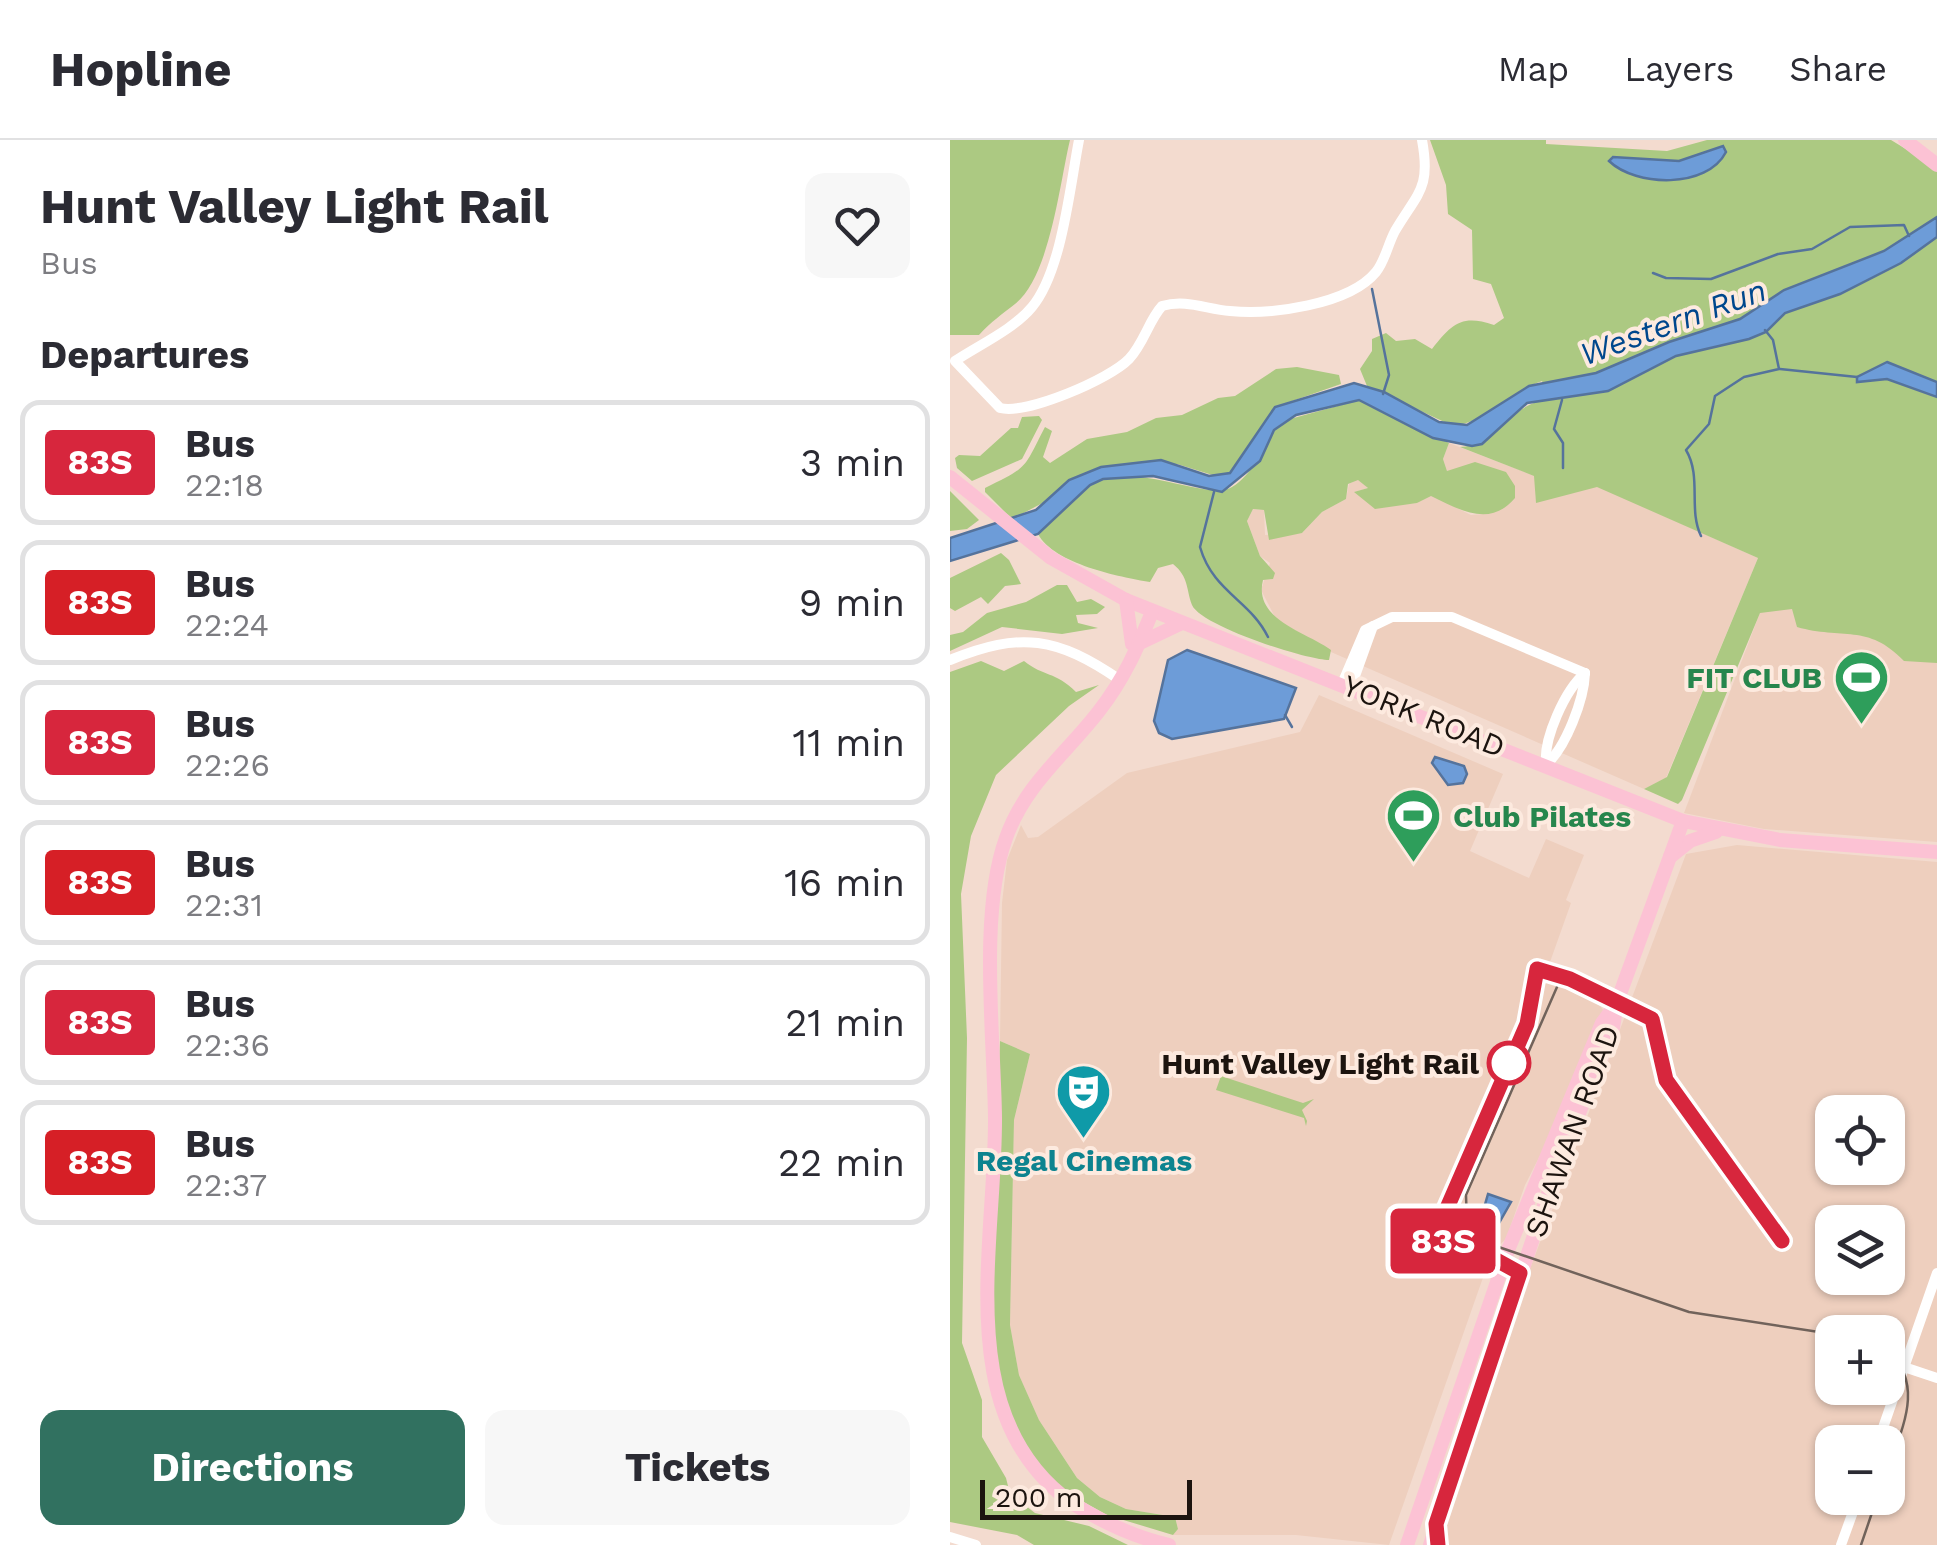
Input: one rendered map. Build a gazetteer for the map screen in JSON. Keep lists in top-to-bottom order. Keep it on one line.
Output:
{"streets":{"main road":["YORK ROAD","SHAWAN ROAD"]},"crossings":[["YORK ROAD","SHAWAN ROAD"]],"water":["Western Run"],"places":{"sports":["FIT CLUB","Club Pilates"],"other":["Hunt Valley Light Rail"],"theatre":["Regal Cinemas"]},"lines":["bus line 83S"],"scale_bar":"200 m","page":{"header":"Hopline","nav":["Map","Layers","Share"],"heading":[["Hunt Valley Light Rail","Bus"],"Departures"],"on_map":"83S","list":[{"mark":"83S","name":"Bus","note":"22:18","value":"3 min"},{"mark":"83S","name":"Bus","note":"22:24","value":"9 min"},{"mark":"83S","name":"Bus","note":"22:26","value":"11 min"},{"mark":"83S","name":"Bus","note":"22:31","value":"16 min"},{"mark":"83S","name":"Bus","note":"22:36","value":"21 min"},{"mark":"83S","name":"Bus","note":"22:37","value":"22 min"}],"map_buttons":["+","−"],"buttons":["Directions","Tickets"],"scale":"200 m"}}
